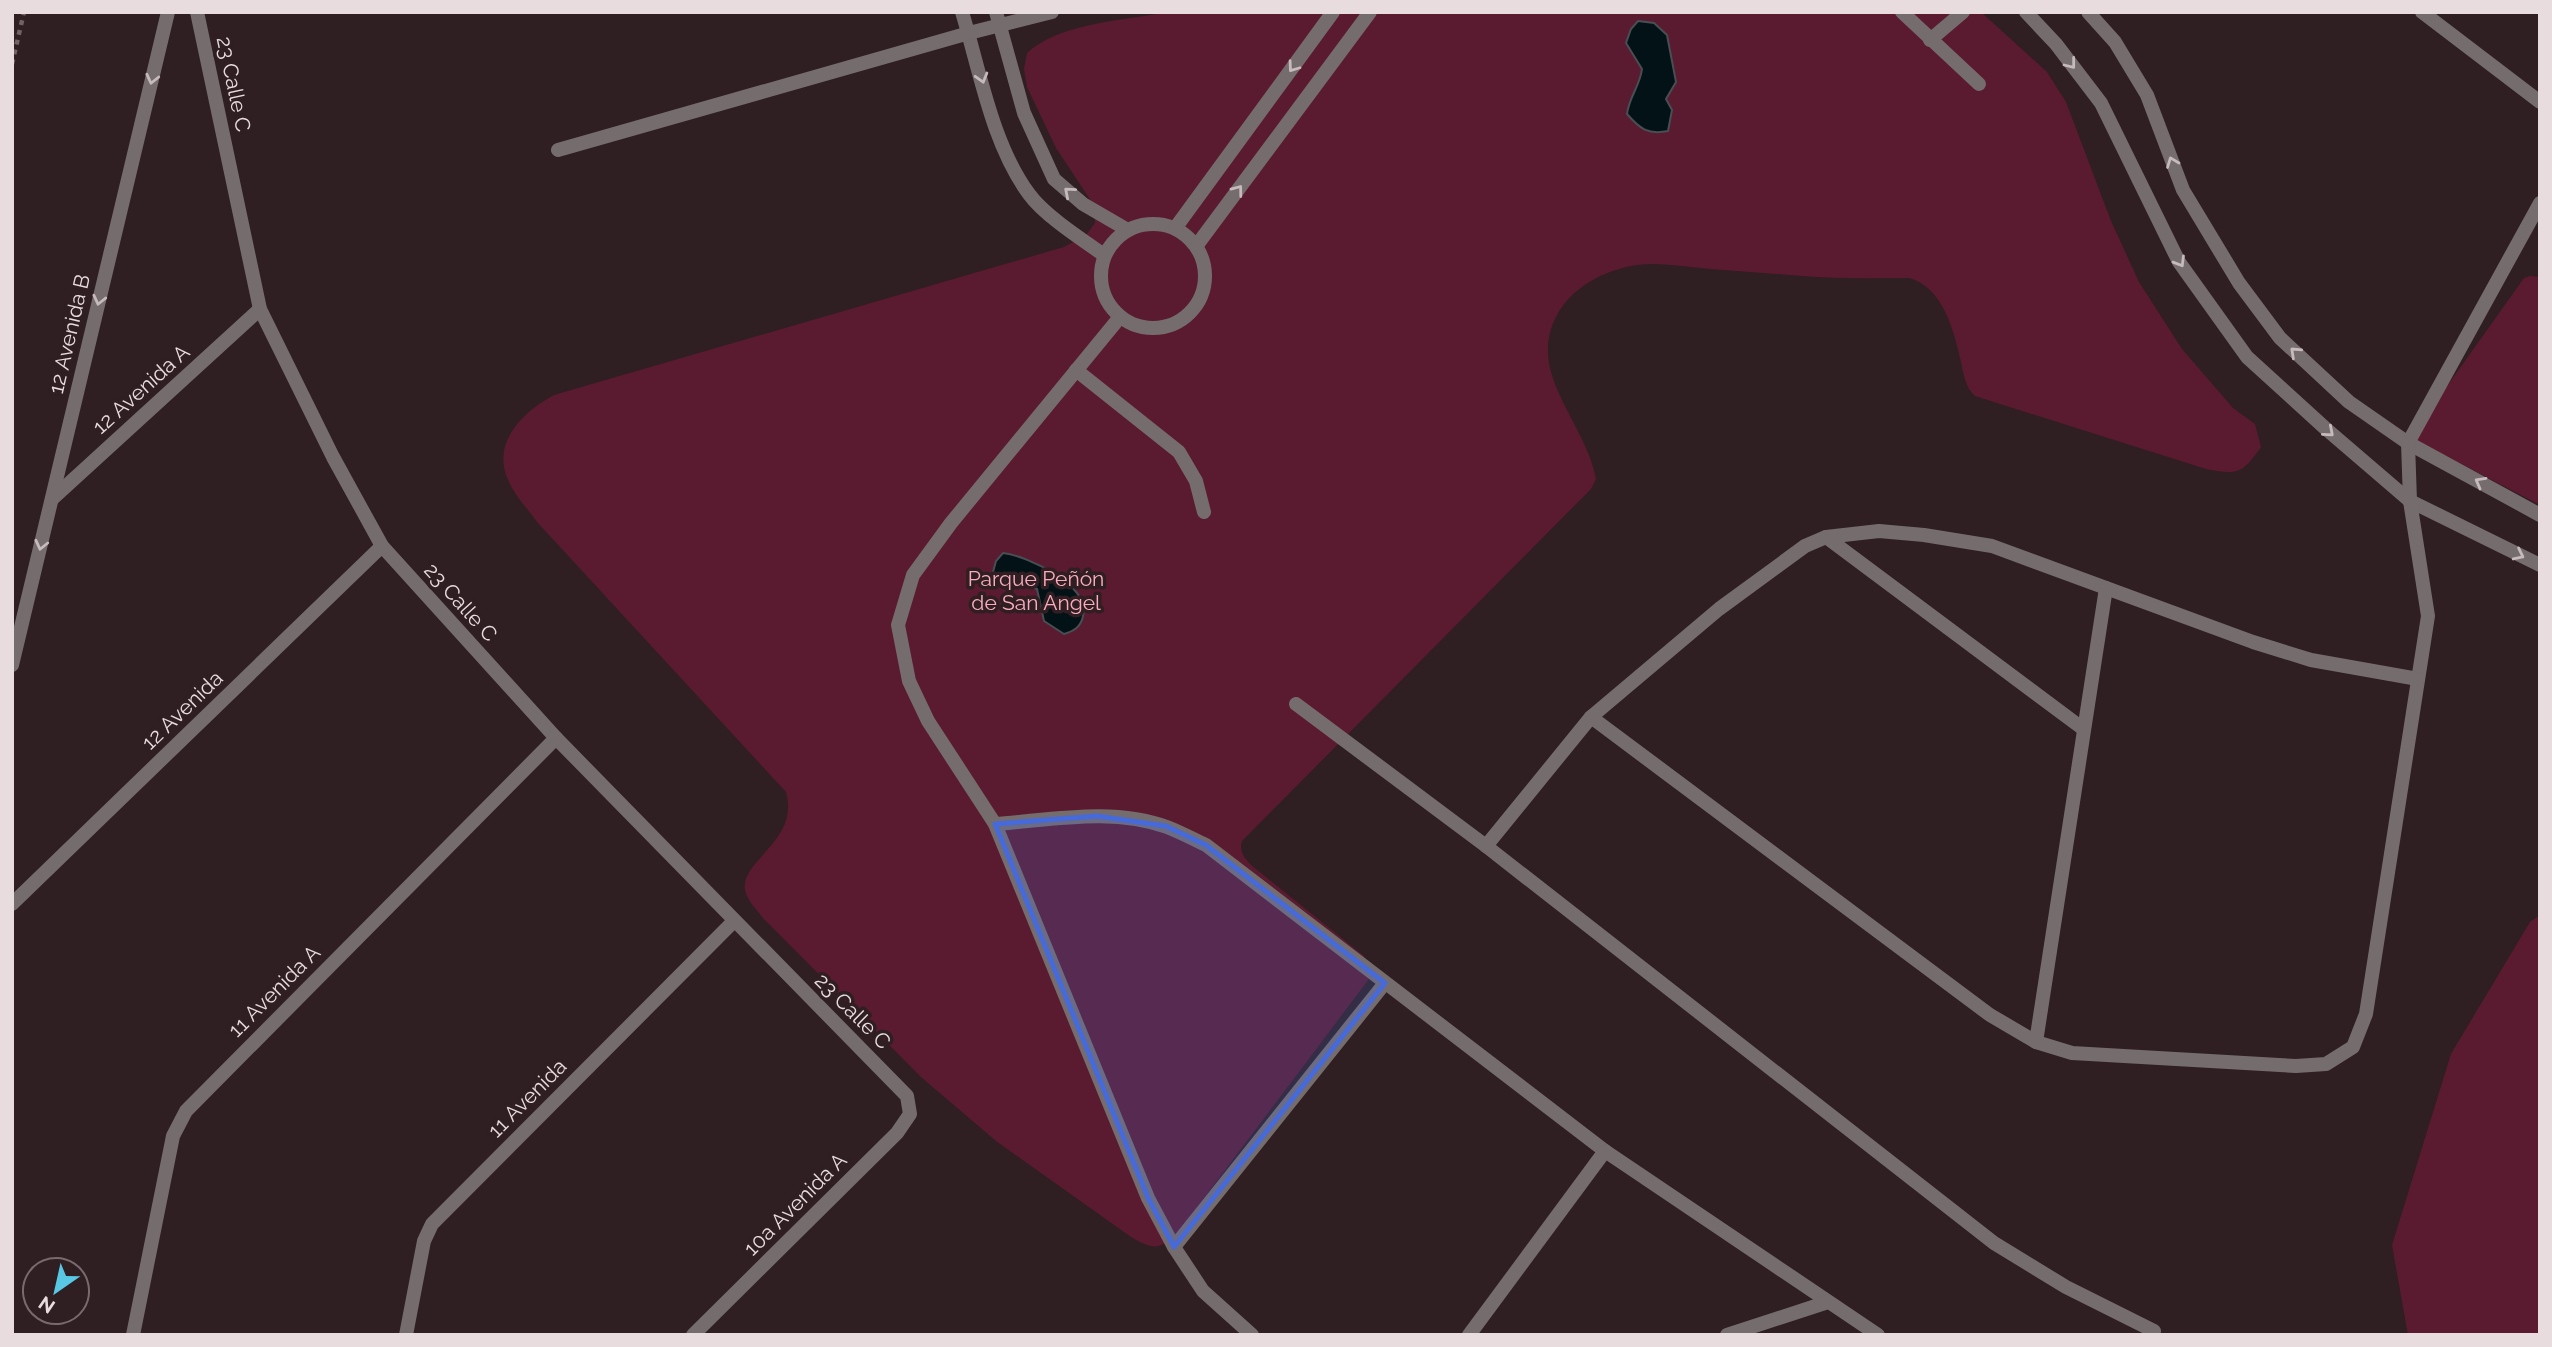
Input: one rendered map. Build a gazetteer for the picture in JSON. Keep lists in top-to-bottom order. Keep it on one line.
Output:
{"streets":{"street":["23 Calle C","12 Avenida B","12 Avenida A","12 Avenida","11 Avenida A","11 Avenida","10a Avenida A"]},"crossings":[["23 Calle C","12 Avenida A"],["23 Calle C","12 Avenida"],["23 Calle C","11 Avenida A"],["23 Calle C","11 Avenida"],["23 Calle C","10a Avenida A"],["12 Avenida B","12 Avenida A"]],"one_way":["12 Avenida B"],"parks":["Parque Peñón de San Angel"],"north":"bottom left"}
